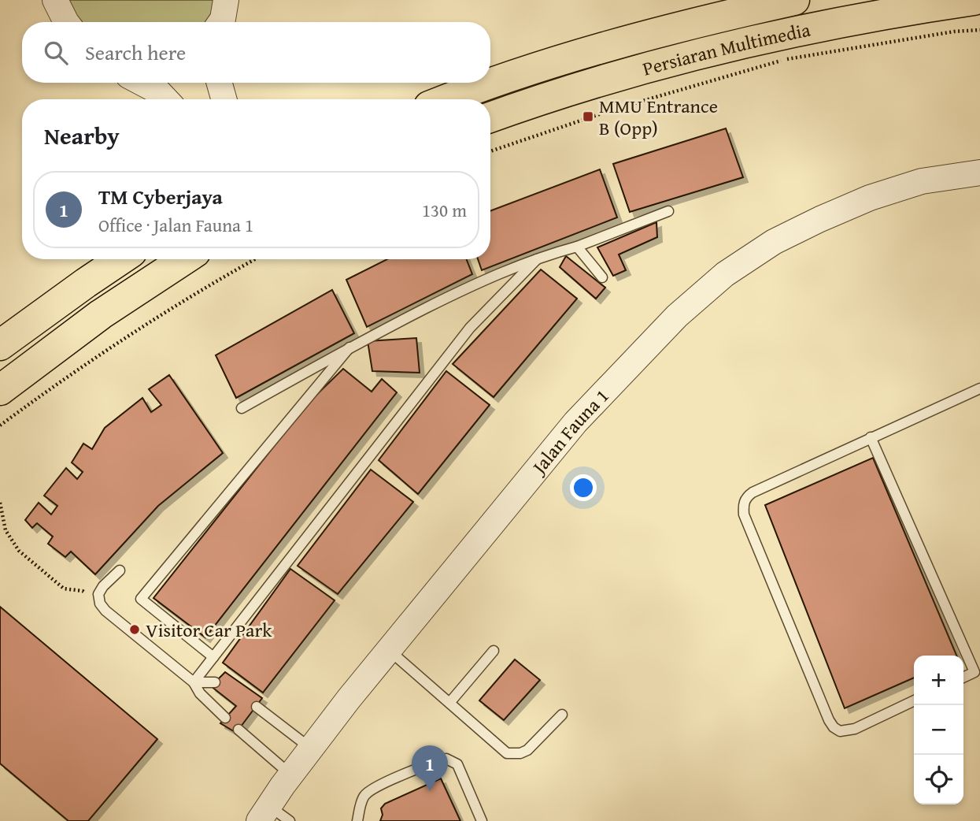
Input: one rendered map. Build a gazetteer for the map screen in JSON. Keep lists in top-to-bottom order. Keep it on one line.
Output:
{"streets":{"main road":["Persiaran Multimedia"],"street":["Jalan Fauna 1"]},"places":{"transit":["MMU Entrance B (Opp)"],"other":["Visitor Car Park"]},"page":{"search":"Search here","heading":"Nearby","list":[{"mark":"1","name":"TM Cyberjaya","note":"Office · Jalan Fauna 1","value":"130 m"}],"map_buttons":["+","−"],"pins":"1"}}
